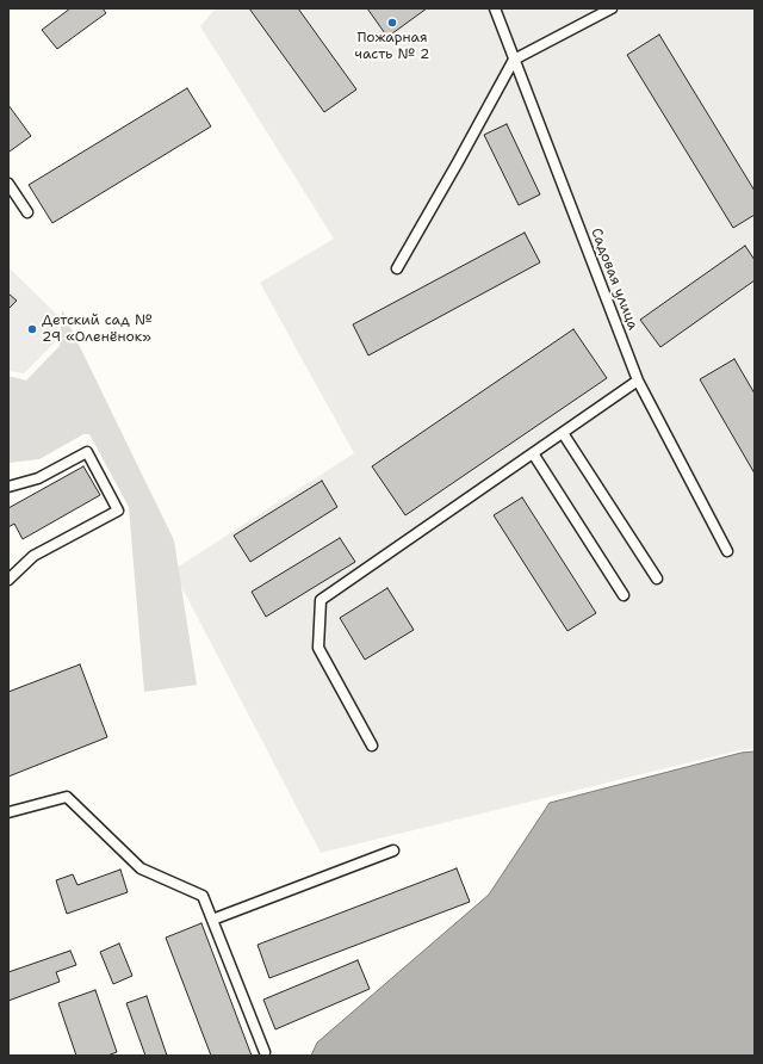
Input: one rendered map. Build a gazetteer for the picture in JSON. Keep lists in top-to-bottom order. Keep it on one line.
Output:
{"streets":{"lane":["Садовая улица"]},"places":["Пожарная часть № 2","Детский сад № 29 «Оленёнок»"]}
